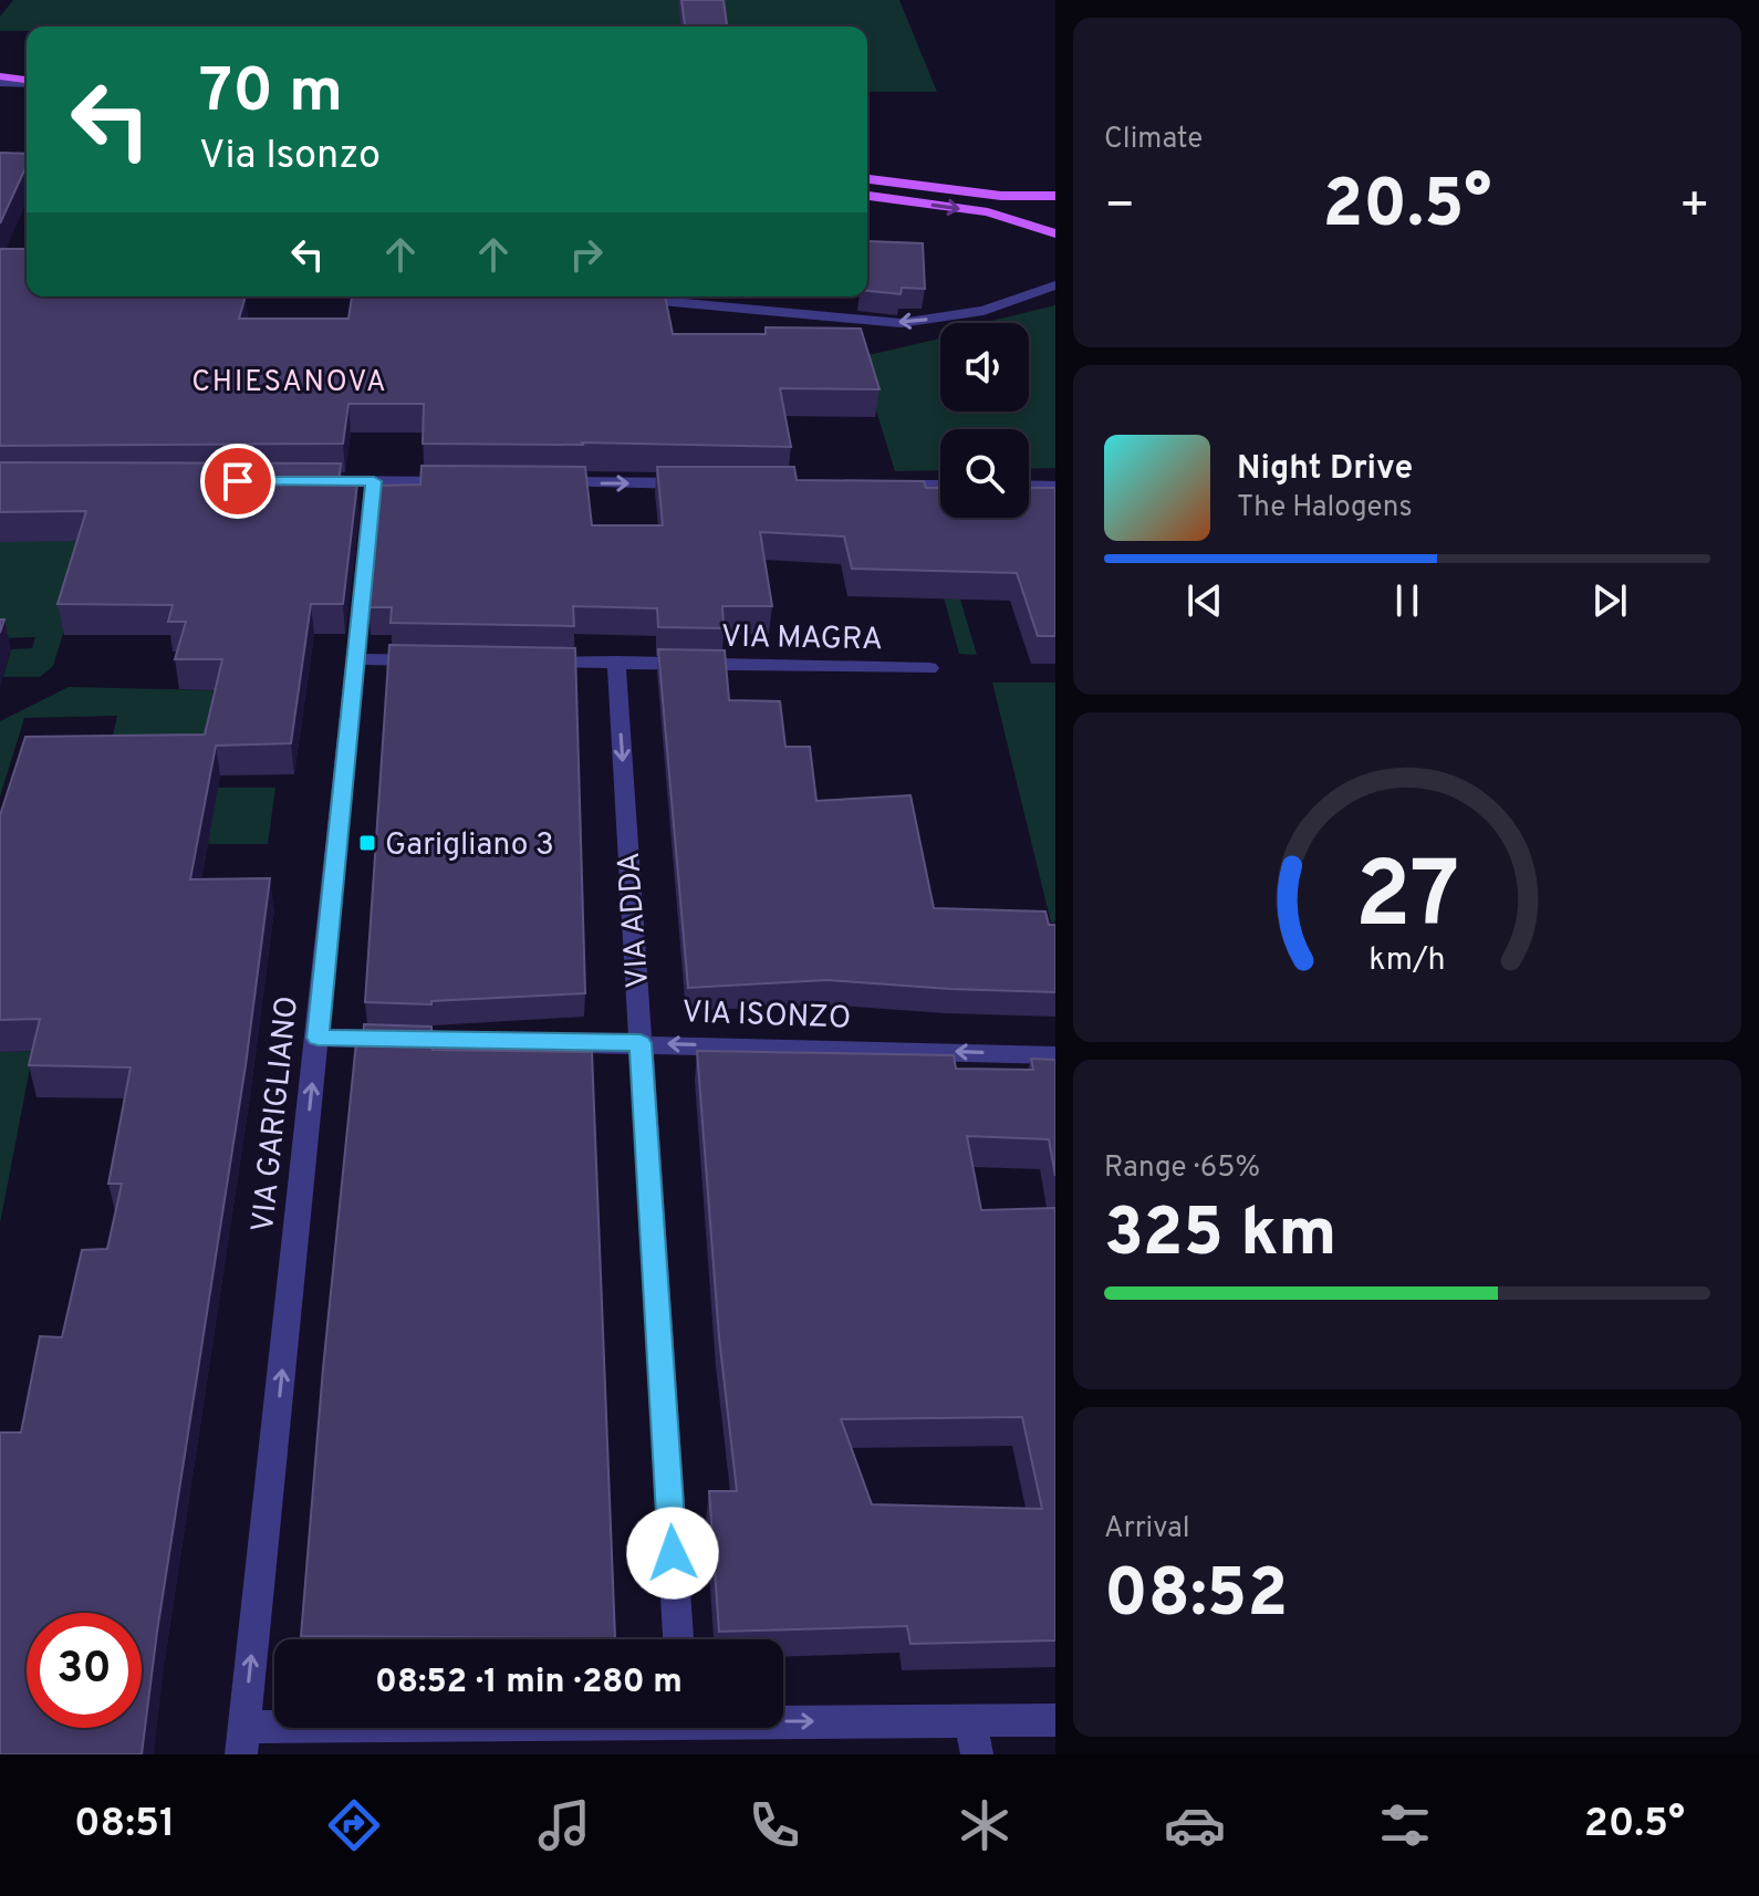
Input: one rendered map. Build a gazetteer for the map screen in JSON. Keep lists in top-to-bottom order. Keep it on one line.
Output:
{"streets":{"street":["VIA MAGRA","VIA ADDA","VIA ISONZO","VIA GARIGLIANO"]},"crossings":[["VIA MAGRA","VIA ADDA"],["VIA ADDA","VIA ISONZO"],["VIA ISONZO","VIA GARIGLIANO"]],"one_way":["VIA ADDA","VIA ISONZO","VIA GARIGLIANO"],"districts":["CHIESANOVA"],"places":{"transit":["Garigliano 3"]},"page":{"tile":["Climate",["Range · 65%","325 km"],["Arrival","08:52"]],"turn":["70 m","Via Isonzo"],"heat":["−","20.5°","+"],"song":["Night Drive","The Halogens"],"limit":"30","trip":"08:52 · 1 min · 280 m","tabs":["08:51","20.5°"],"gauge":["27","km/h"]}}
